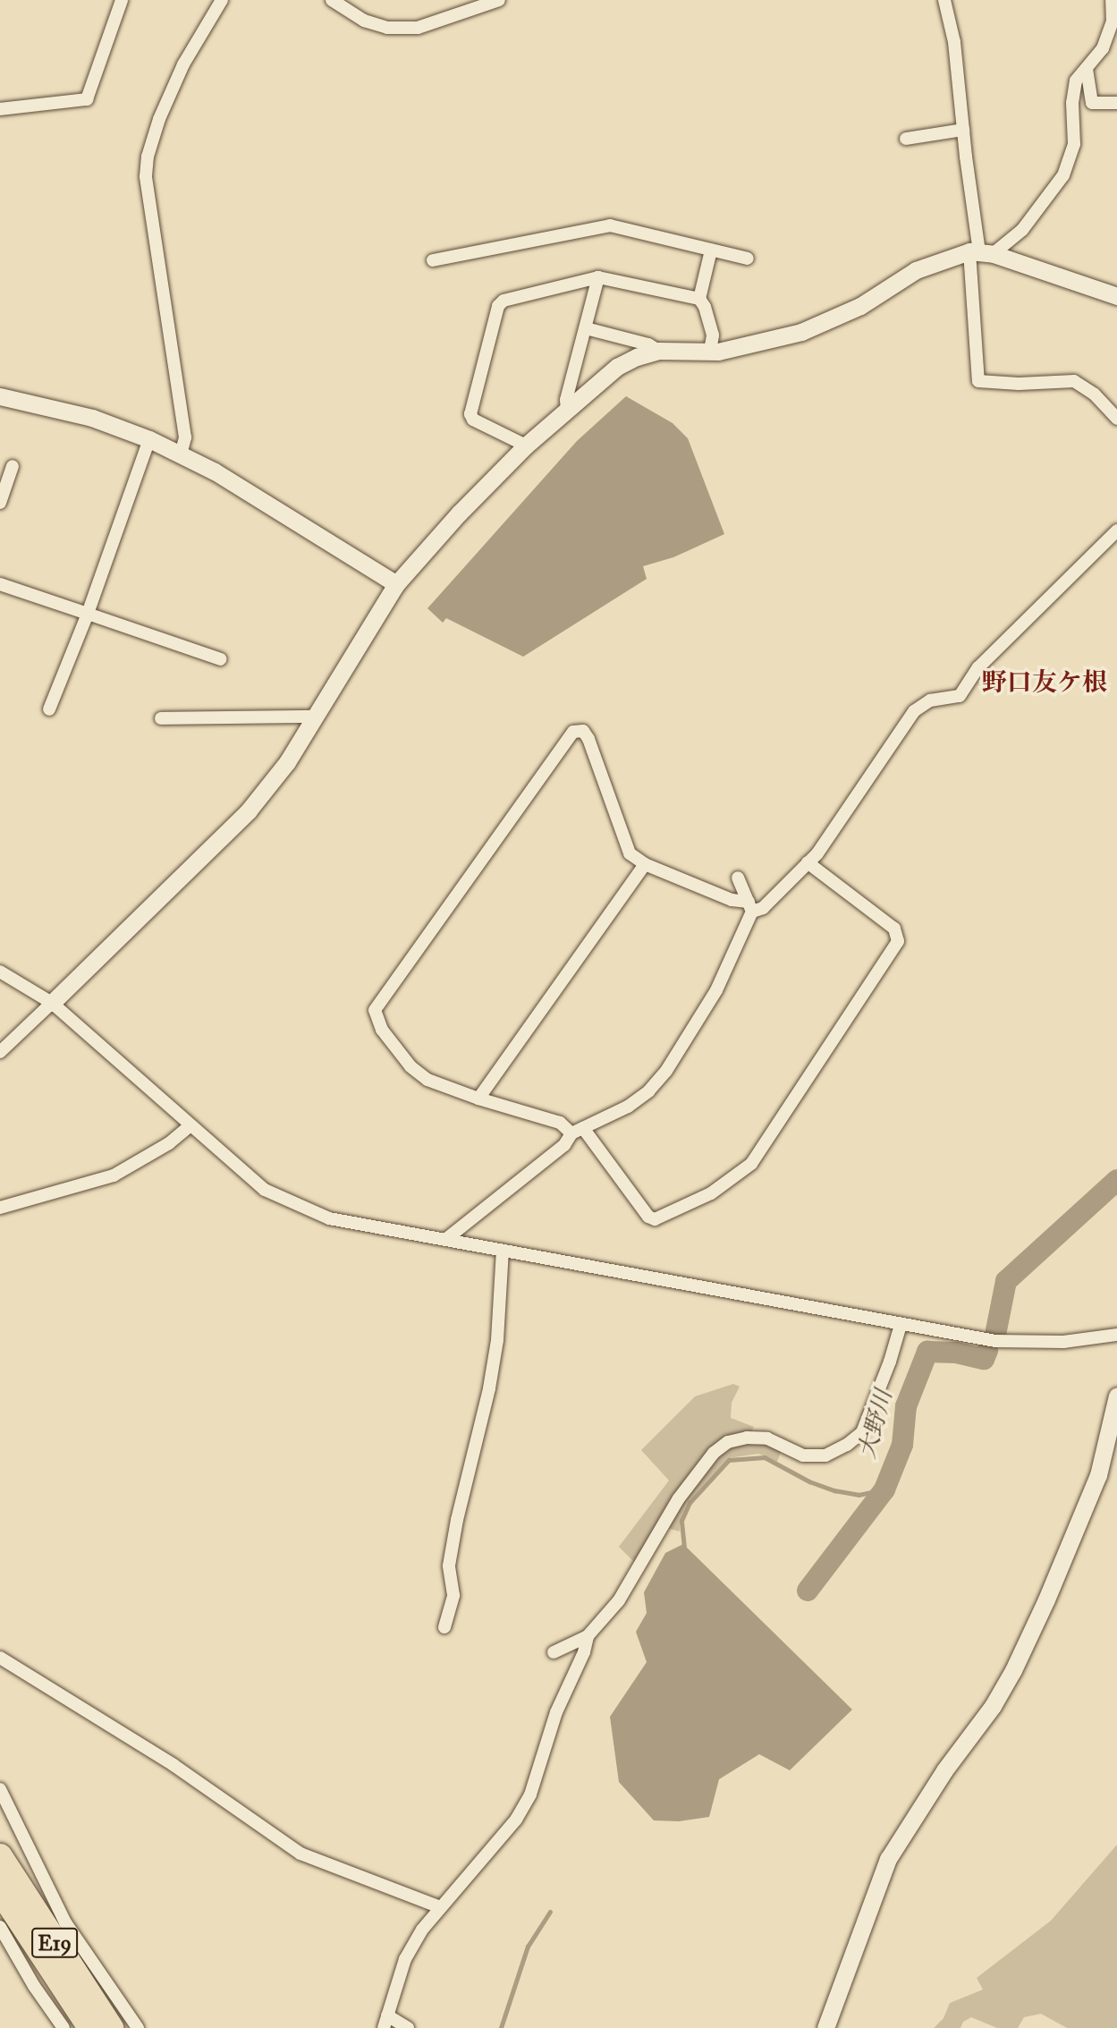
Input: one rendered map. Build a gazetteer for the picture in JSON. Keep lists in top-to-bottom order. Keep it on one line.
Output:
{"streets":{"highway":["E19"]},"districts":["野口友ケ根"],"water":["大野川"]}
